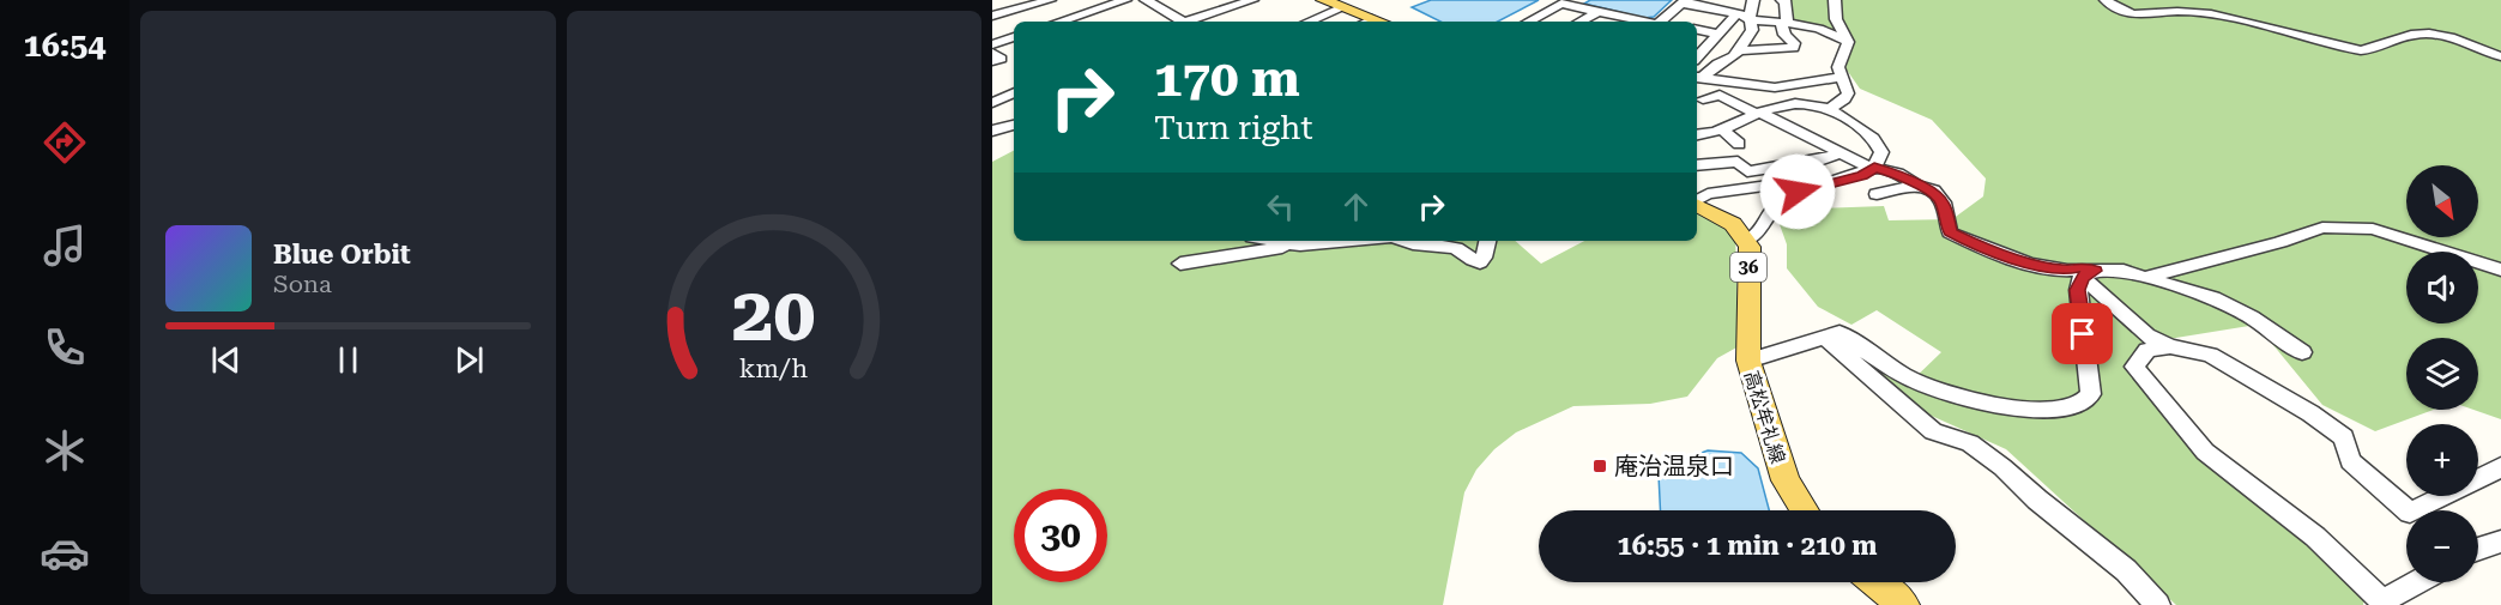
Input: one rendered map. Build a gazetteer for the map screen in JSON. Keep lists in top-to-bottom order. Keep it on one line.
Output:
{"streets":{"main road":["36","高松牟礼線"]},"crossings":[["36","高松牟礼線"]],"places":{"transit":["庵治温泉口"]},"north":"bottom right","page":{"tabs":"16:54","turn":["170 m","Turn right"],"map_buttons":["+","−"],"song":["Blue Orbit","Sona"],"limit":"30","trip":"16:55 · 1 min · 210 m","gauge":["20","km/h"]}}
